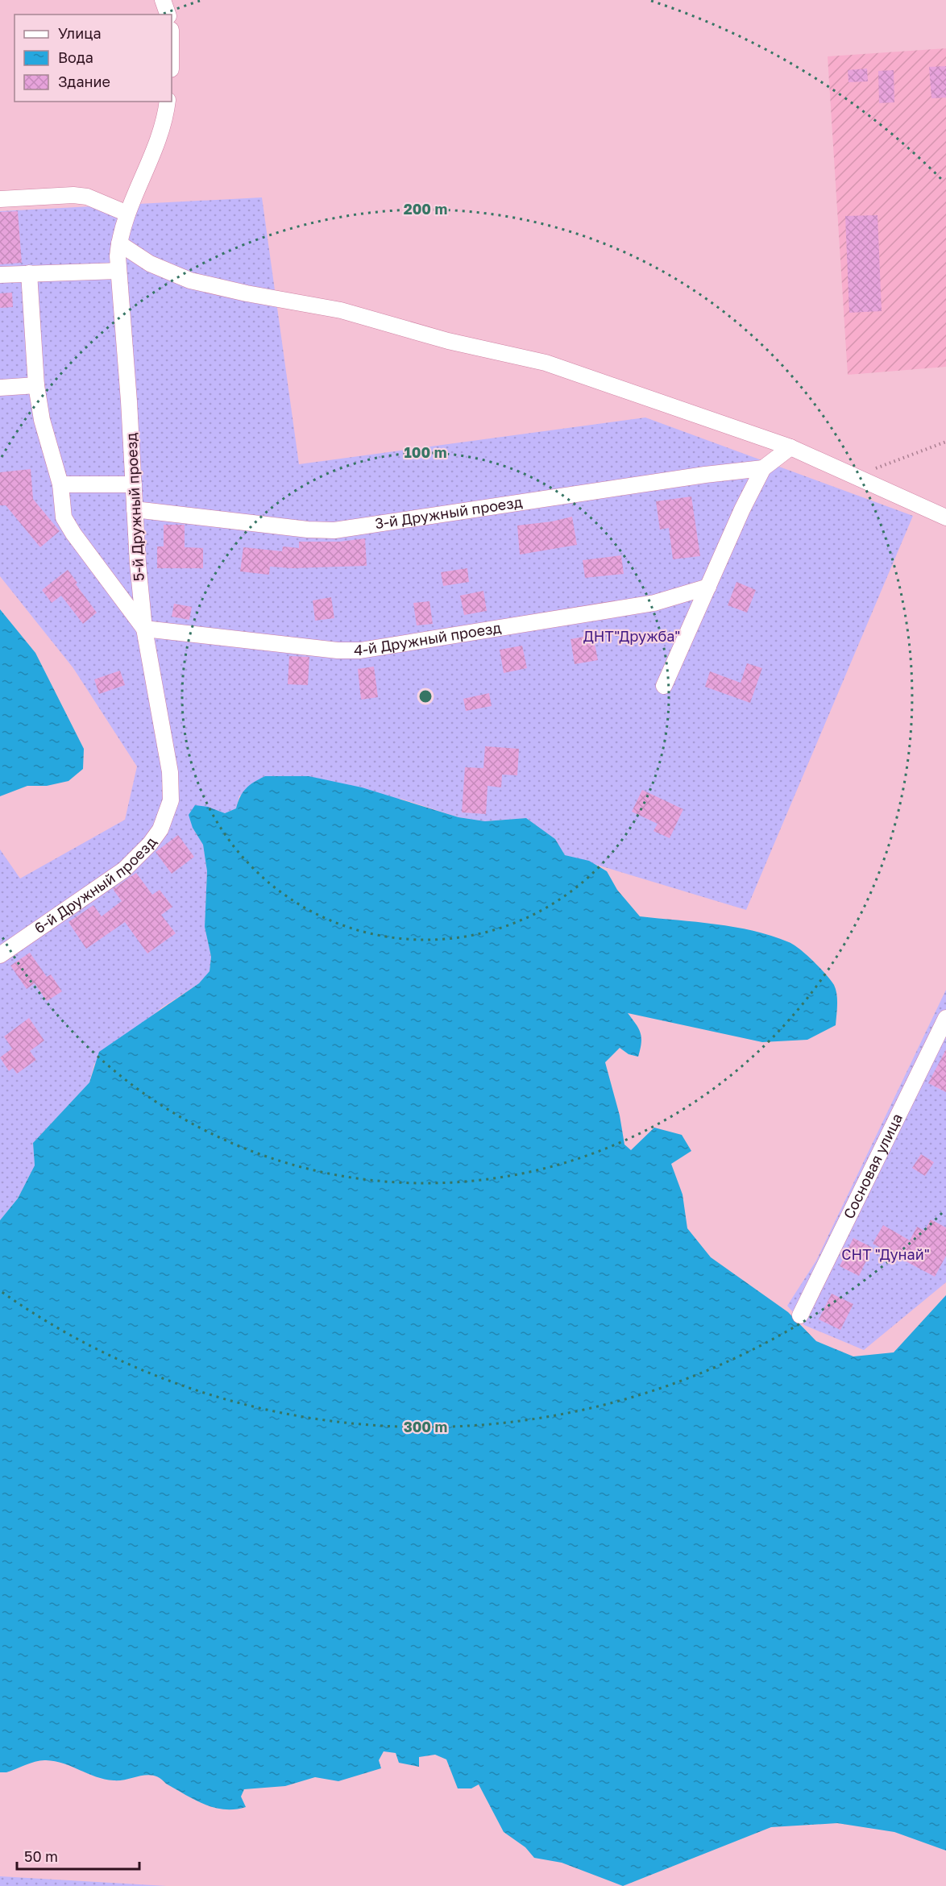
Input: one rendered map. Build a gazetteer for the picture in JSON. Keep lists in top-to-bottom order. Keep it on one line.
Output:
{"streets":{"street":["5-й Дружный проезд","3-й Дружный проезд","4-й Дружный проезд","6-й Дружный проезд","Сосновая улица"]},"crossings":[["5-й Дружный проезд","3-й Дружный проезд"],["5-й Дружный проезд","4-й Дружный проезд"],["5-й Дружный проезд","6-й Дружный проезд"]],"parks":["ДНТ\"Дружба\"","СНТ \"Дунай\""],"legend":["Улица","Вода","Здание"],"scale_bar":"50 m","rings":["200 m","100 m","300 m"]}
